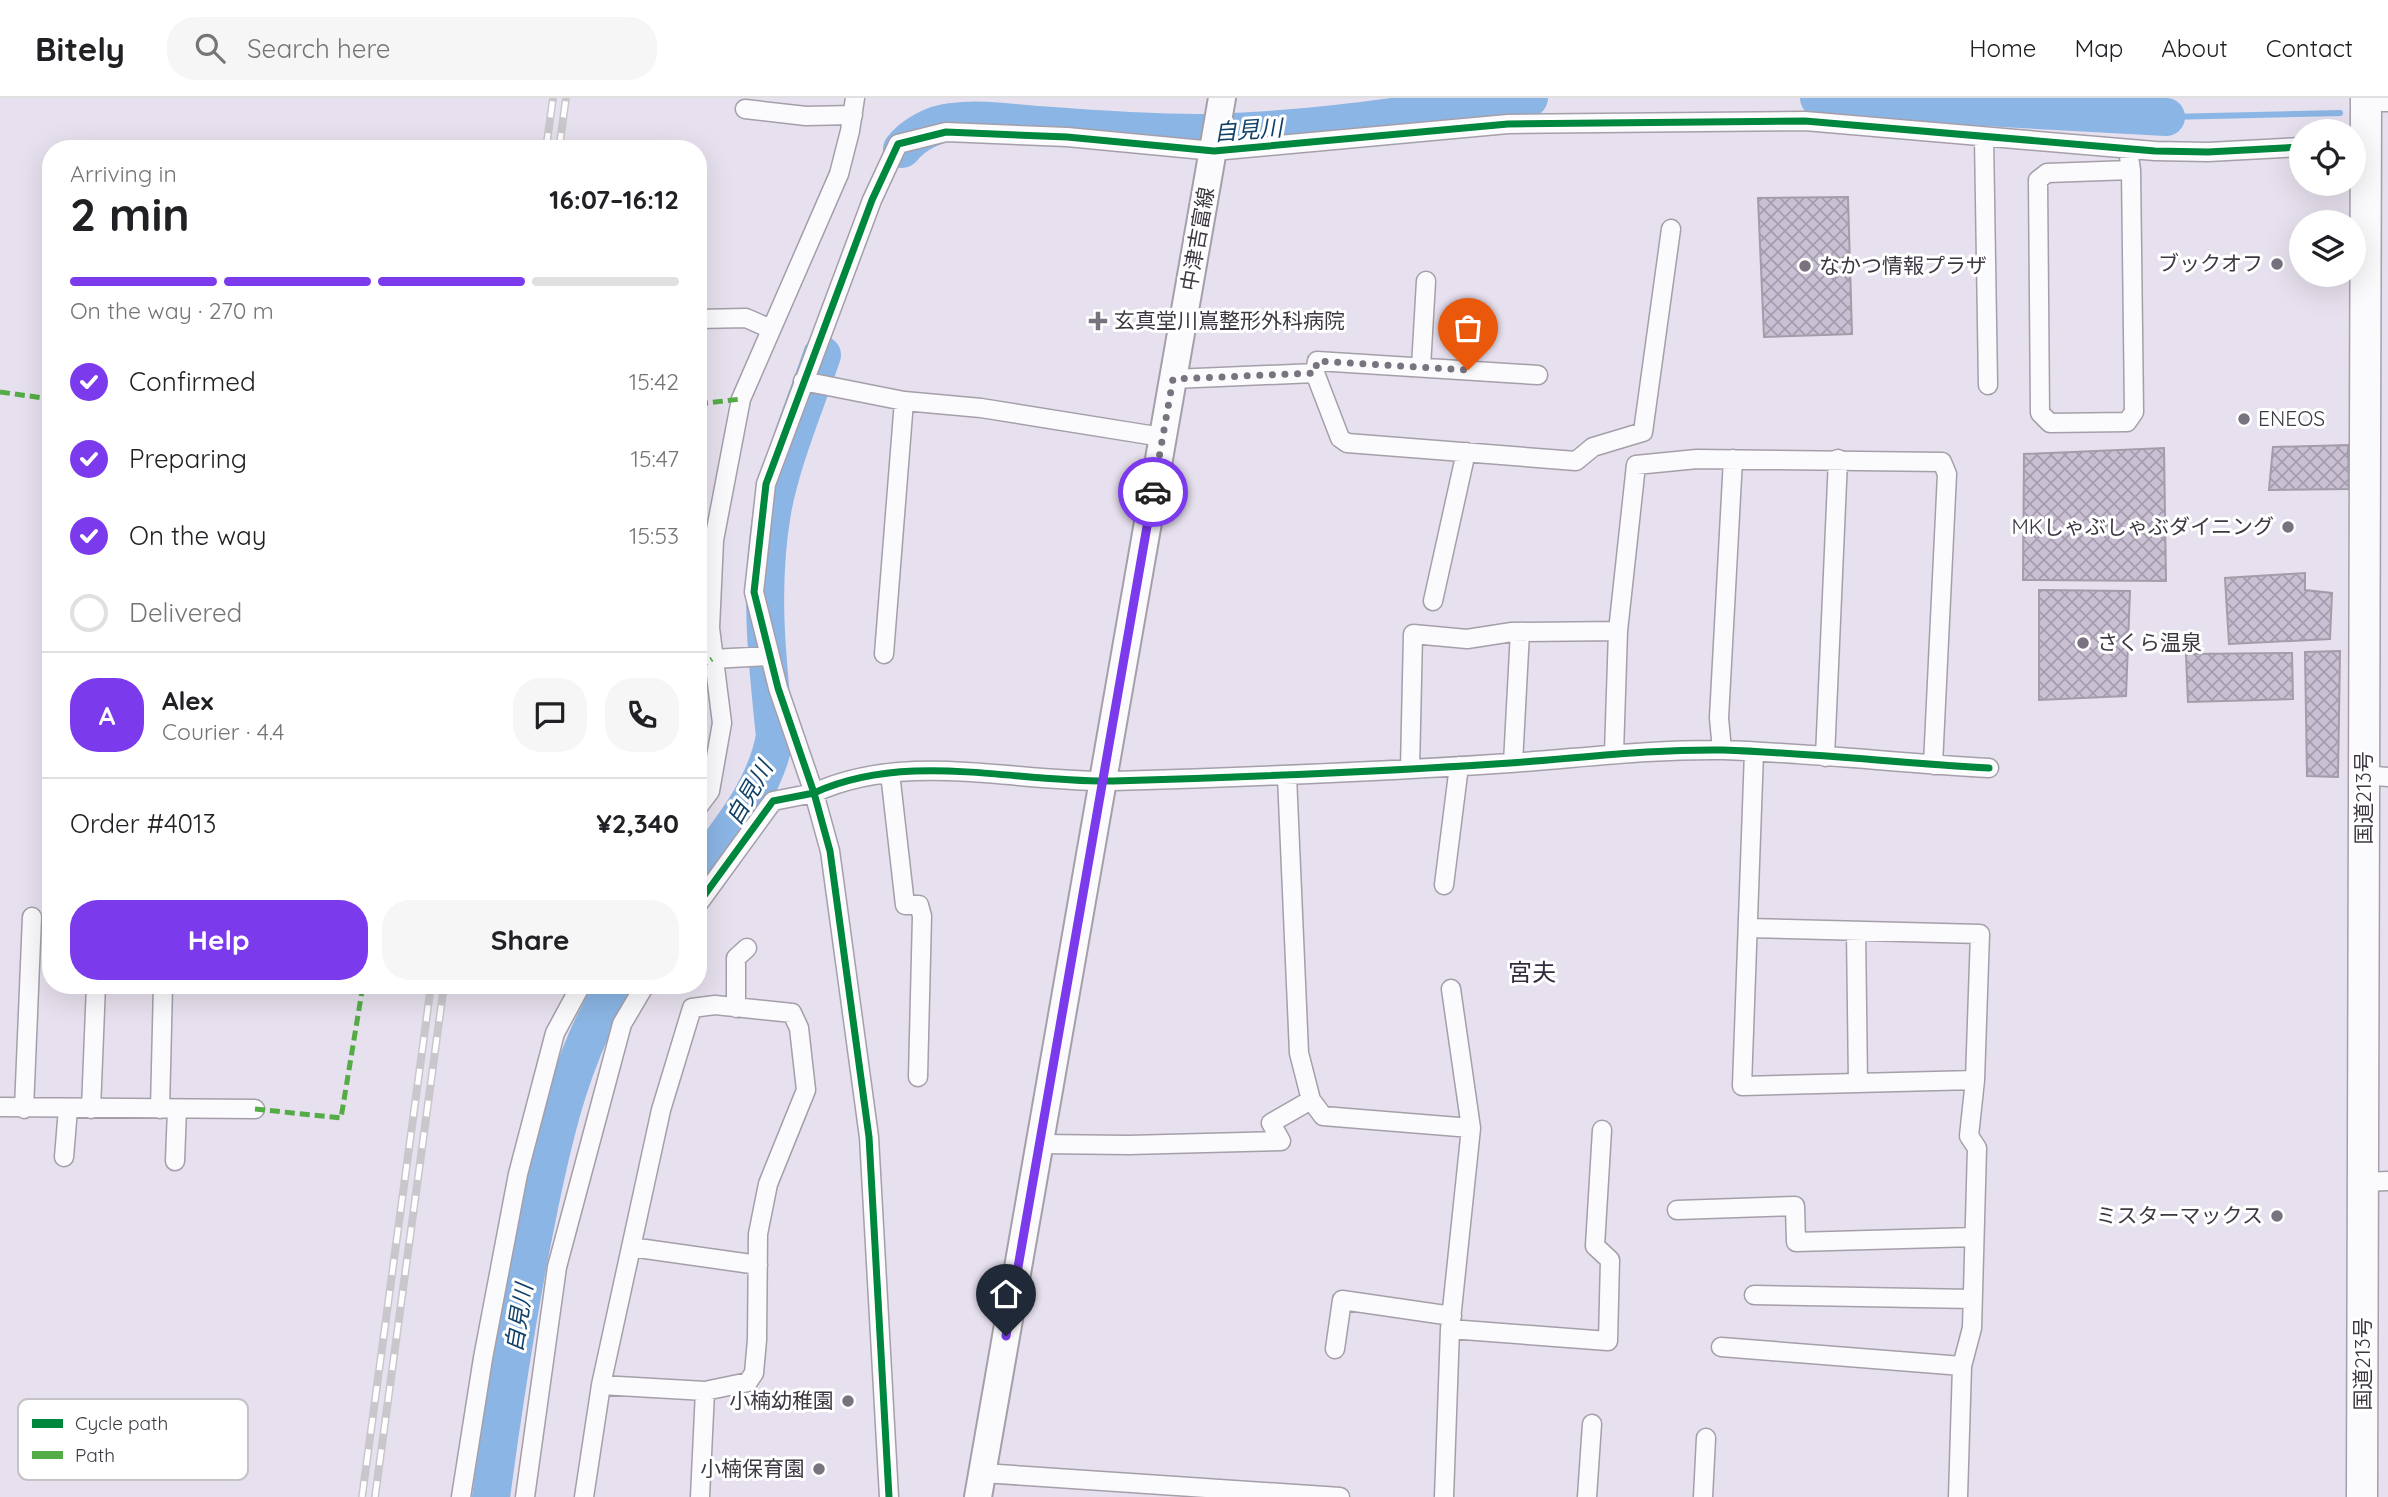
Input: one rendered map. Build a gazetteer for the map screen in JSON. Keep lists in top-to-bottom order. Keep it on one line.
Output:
{"streets":{"highway":["国道213号"],"main road":["中津吉富線"]},"districts":["宮夫"],"water":["自見川"],"places":{"other":["ブックオフ","なかつ情報プラザ","ENEOS","MKしゃぶしゃぶダイニング","さくら温泉","ミスターマックス","小楠幼稚園","小楠保育園"],"health":["玄真堂川嶌整形外科病院"]},"legend":["Cycle path","Path"],"page":{"header":"Bitely","search":"Search here","nav":["Home","Map","About","Contact"],"heading":["2 min","Arriving in","16:07–16:12"],"panel":["Alex","Courier · 4.4","Order #4013","¥2,340"],"bar":"On the way · 270 m","list":[["Confirmed","15:42"],["Preparing","15:47"],["On the way","15:53"],"Delivered"],"round":"A","buttons":["Help","Share"]}}
